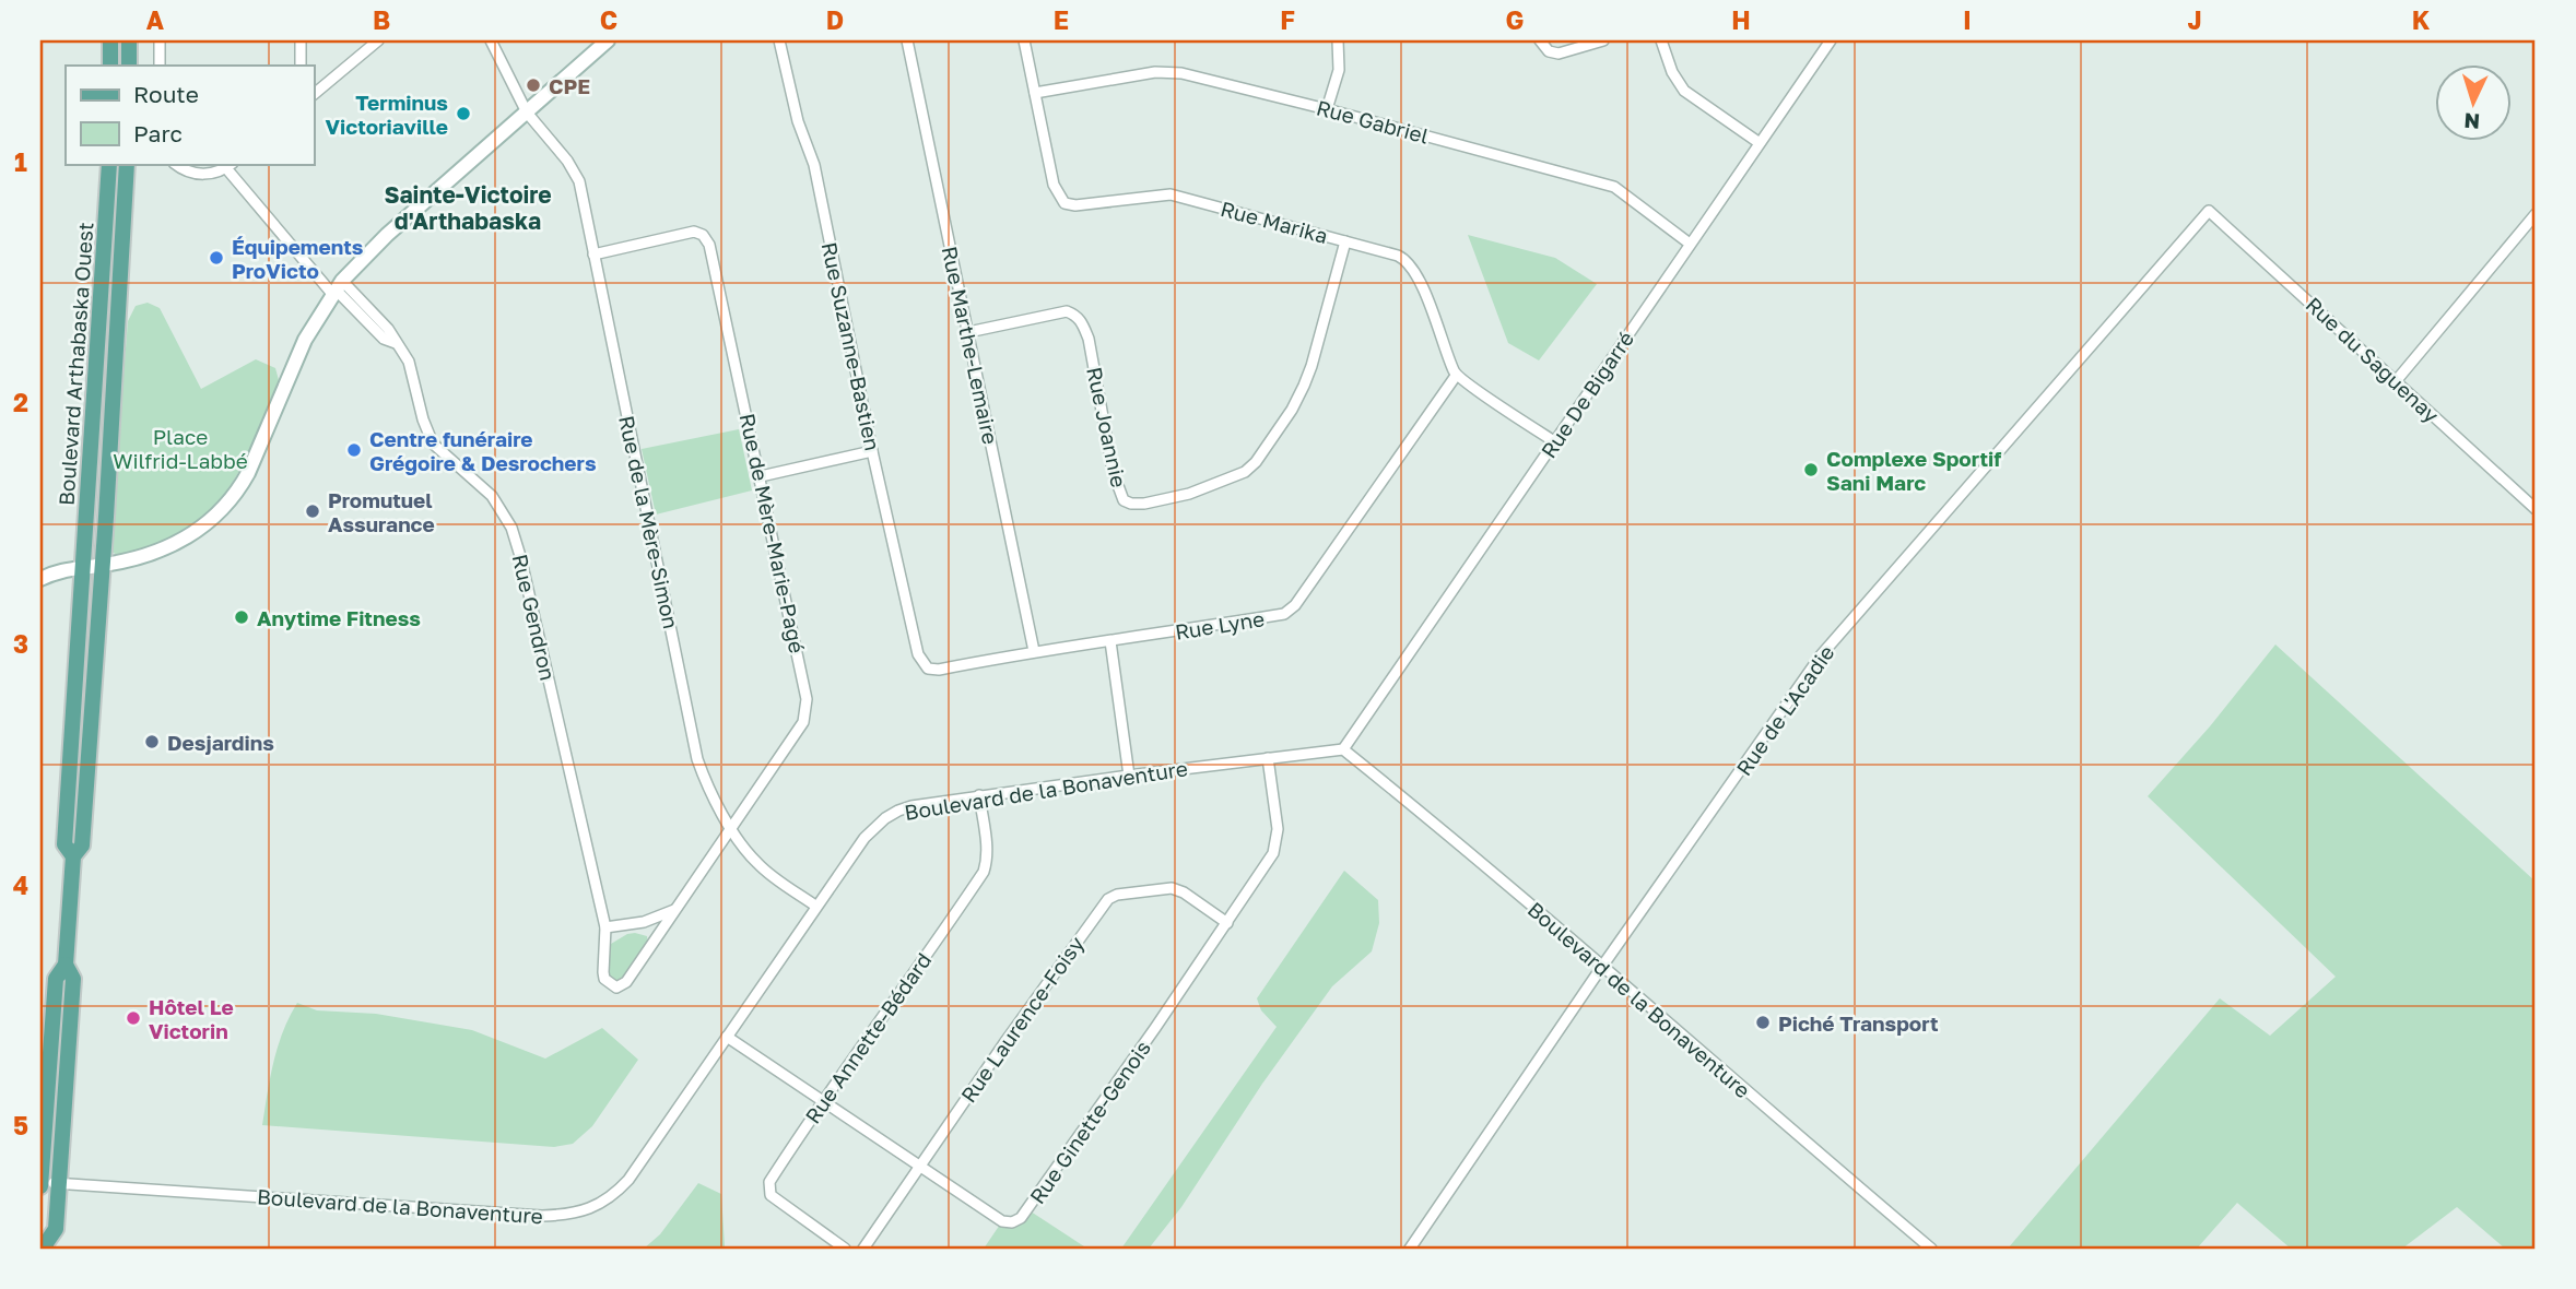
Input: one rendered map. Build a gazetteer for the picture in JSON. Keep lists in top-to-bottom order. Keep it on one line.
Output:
{"streets":{"main road":["Boulevard Arthabaska Ouest"],"street":["Rue Gabriel","Rue Marika","Rue Marthe-Lemaire","Rue Suzanne-Bastien","Rue du Saguenay","Rue De Bigarré","Rue Joannie","Rue de la Mère-Simon","Rue de Mère-Marie-Pagé","Rue Gendron","Rue Lyne","Rue de L'Acadie","Boulevard de la Bonaventure","Rue Laurence-Foisy","Rue Annette-Bédard","Rue Ginette-Genois"]},"crossings":[["Rue Gabriel","Rue Marika"],["Rue Gabriel","Rue De Bigarré"],["Rue Marika","Rue Joannie"],["Rue Marika","Rue Lyne"],["Rue Marthe-Lemaire","Rue Joannie"],["Rue Marthe-Lemaire","Rue Lyne"],["Rue Suzanne-Bastien","Rue Lyne"],["Rue du Saguenay","Rue de L'Acadie"],["Rue De Bigarré","Boulevard de la Bonaventure"],["Rue de la Mère-Simon","Rue de Mère-Marie-Pagé"],["Rue de la Mère-Simon","Boulevard de la Bonaventure"],["Rue de Mère-Marie-Pagé","Rue Gendron"],["Rue de L'Acadie","Boulevard de la Bonaventure"],["Boulevard de la Bonaventure","Rue Annette-Bédard"],["Boulevard de la Bonaventure","Rue Ginette-Genois"],["Rue Laurence-Foisy","Rue Ginette-Genois"],["Rue Annette-Bédard","Rue Ginette-Genois"]],"districts":["Sainte-Victoire d'Arthabaska"],"parks":["Place Wilfrid-Labbé"],"places":["CPE","Terminus Victoriaville","Équipements ProVicto","Centre funéraire Grégoire & Desrochers","Complexe Sportif Sani Marc","Promutuel Assurance","Anytime Fitness","Desjardins","Hôtel Le Victorin","Piché Transport"],"legend":["Route","Parc"],"north":"bottom","grid":{"columns":["A","B","C","D","E","F","G","H","I","J","K"],"rows":["1","2","3","4","5"]}}
